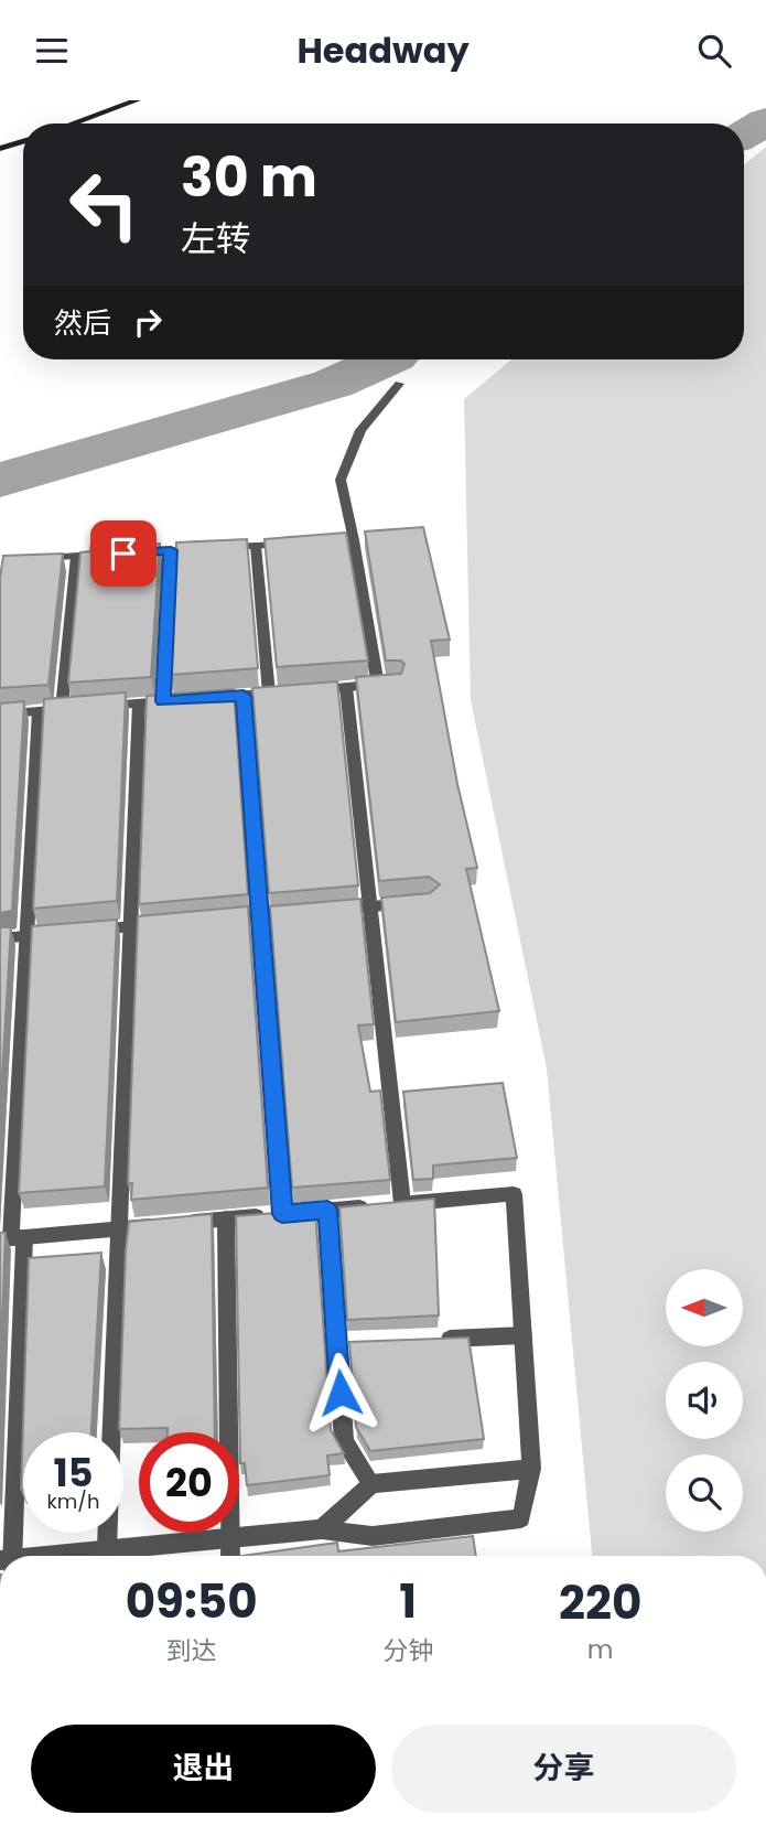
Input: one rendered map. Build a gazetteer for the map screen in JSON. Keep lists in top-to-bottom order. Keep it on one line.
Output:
{"north":"left","page":{"header":"Headway","turn":["30 m","左转"],"then":"然后","speed":"15 km/h","limit":"20","eta":["09:50","到达","1","分钟","220","m"],"buttons":["退出","分享"]}}
